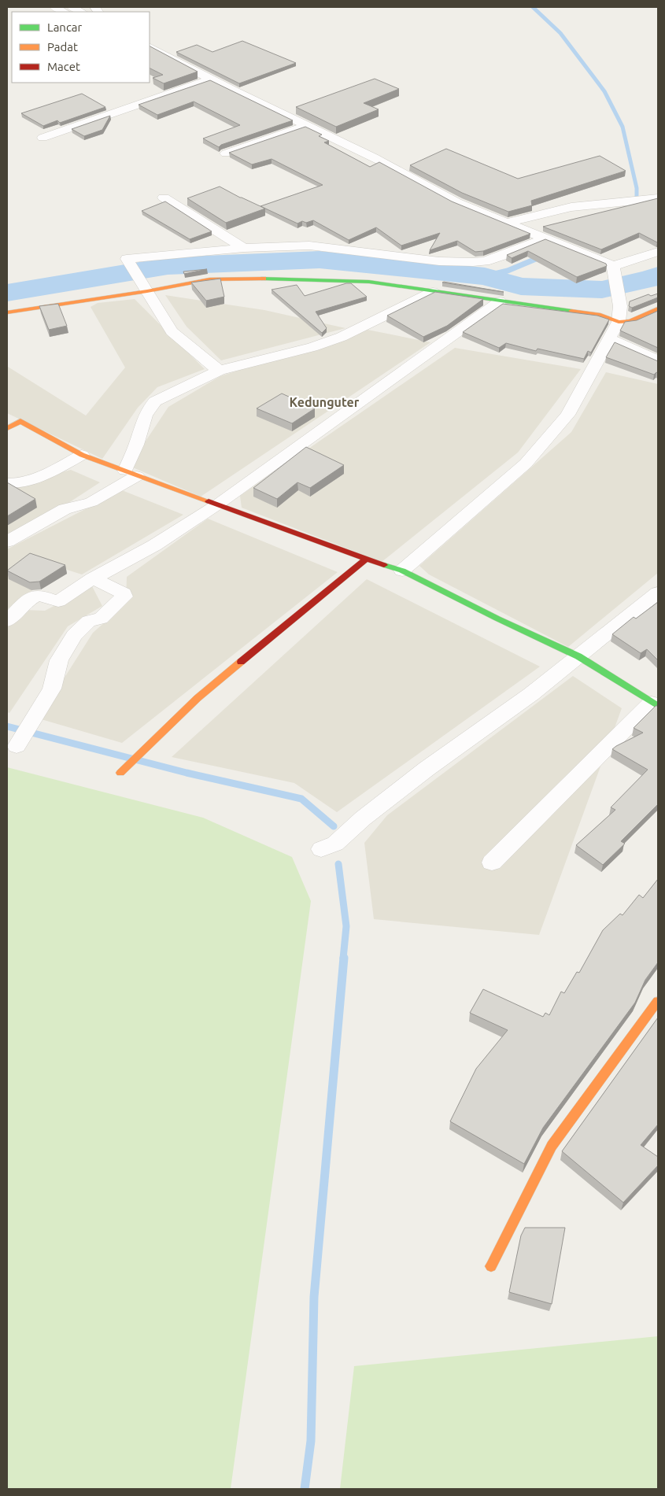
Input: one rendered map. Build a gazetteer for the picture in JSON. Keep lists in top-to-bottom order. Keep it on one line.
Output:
{"districts":["Kedunguter"],"legend":["Lancar","Padat","Macet"]}
